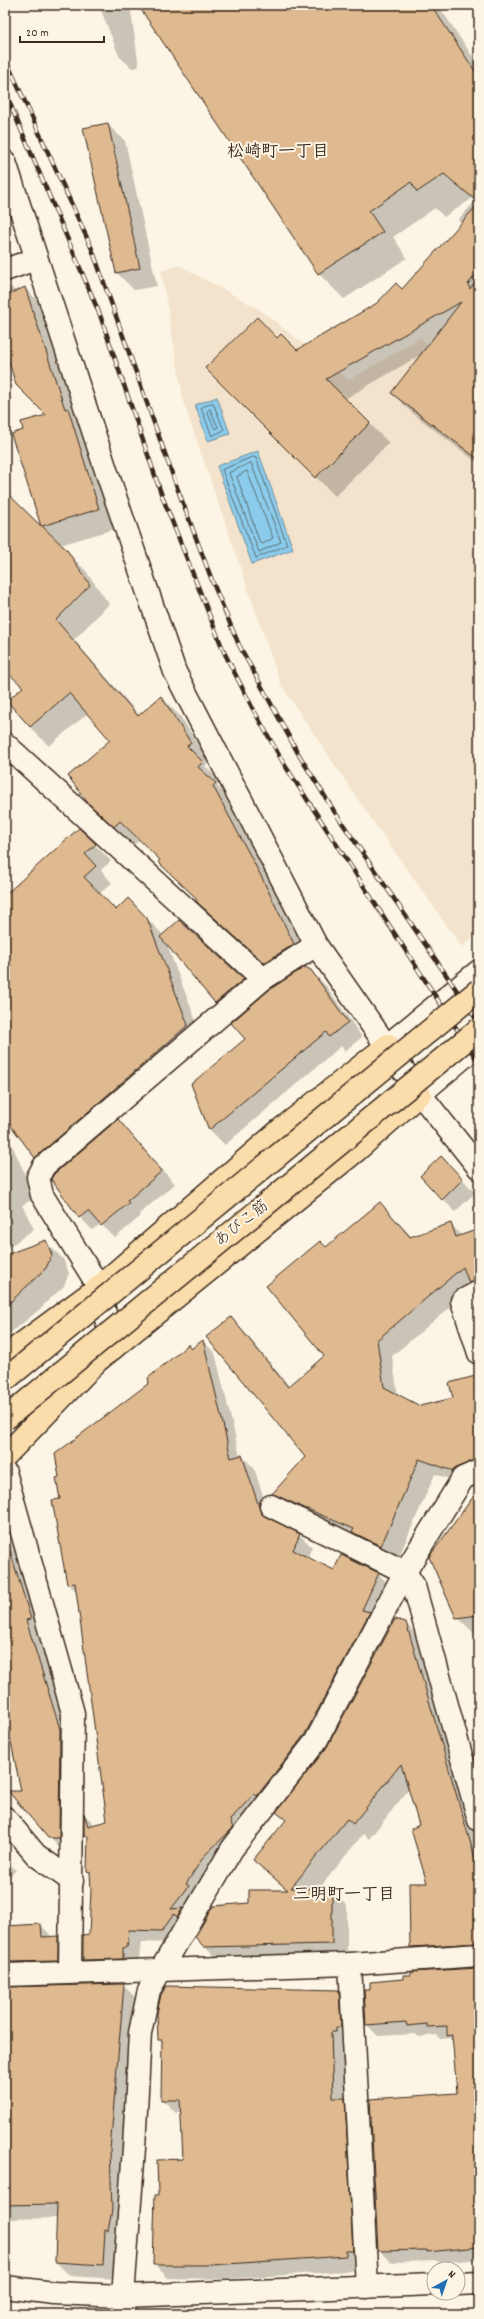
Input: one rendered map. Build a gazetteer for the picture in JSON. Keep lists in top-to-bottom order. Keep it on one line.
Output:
{"streets":{"main road":["あびこ筋"]},"districts":["松崎町一丁目","三明町一丁目"],"scale_bar":"20 m","north":"top right"}
